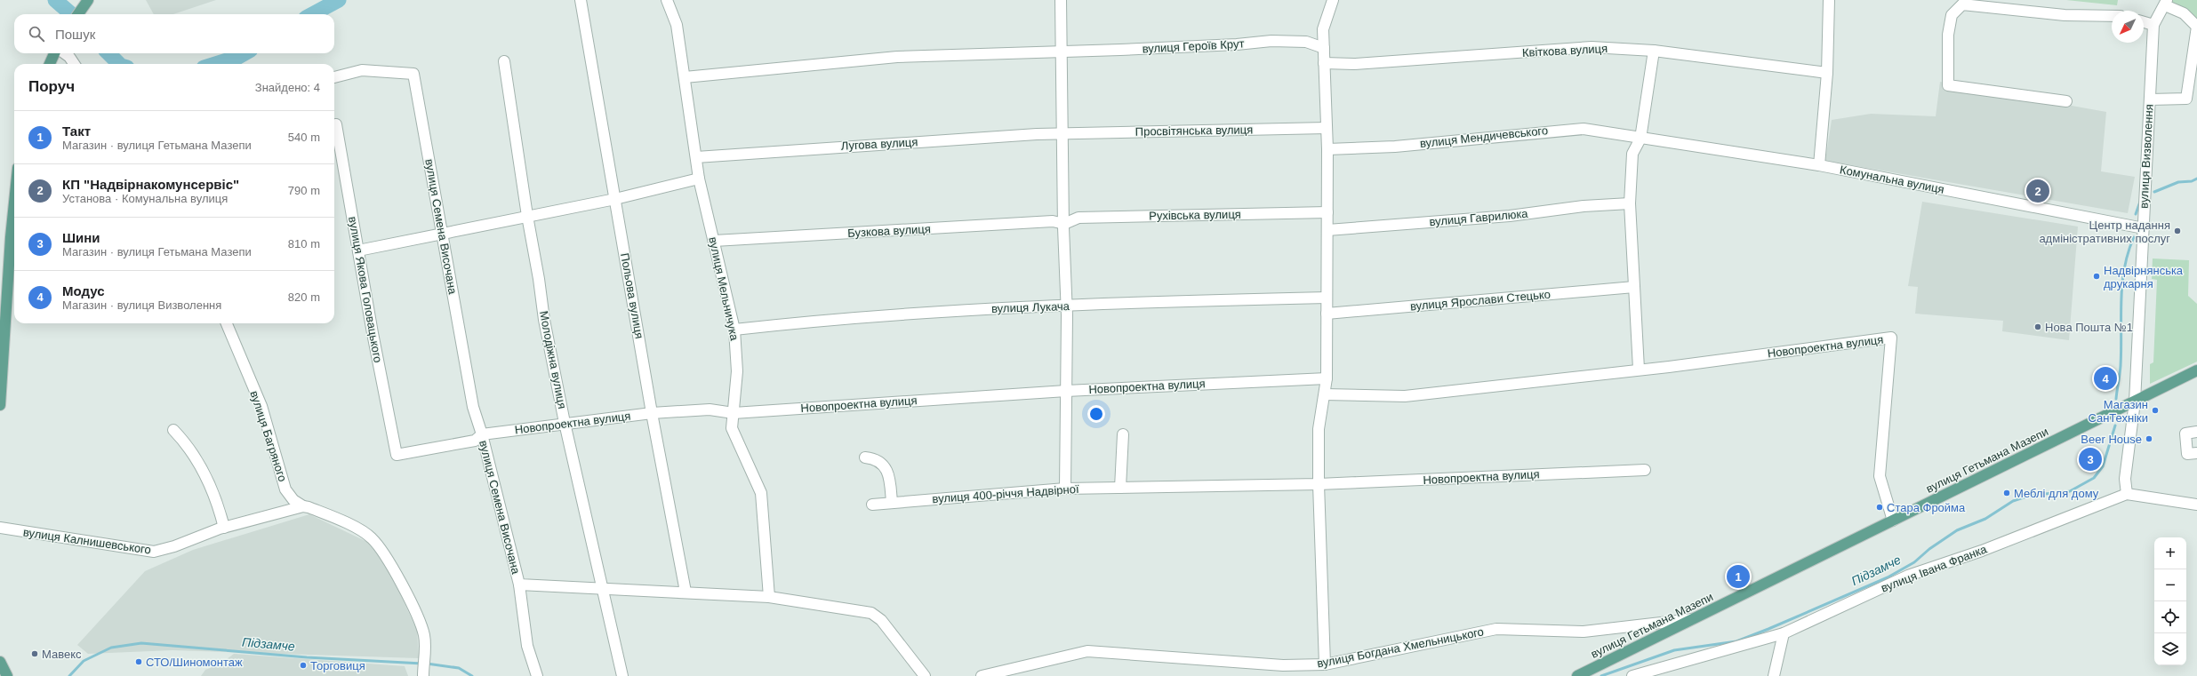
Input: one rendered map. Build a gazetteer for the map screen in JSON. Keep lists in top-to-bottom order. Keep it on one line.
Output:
{"streets":{"main road":["вулиця Гетьмана Мазепи"],"street":["вулиця Героїв Крут","Квіткова вулиця","Просвітянська вулиця","вулиця Мендичевського","Лугова вулиця","вулиця Визволення","Комунальна вулиця","Рухівська вулиця","вулиця Гаврилюка","вулиця Семена Височана","Бузкова вулиця","вулиця Мельничука","вулиця Якова Головацького","Польова вулиця","вулиця Ярослави Стецько","вулиця Лукача","Новопроектна вулиця","Молодіжна вулиця","вулиця Багряного","вулиця 400-річчя Надвірної","вулиця Калнишевського","вулиця Івана Франка","вулиця Богдана Хмельницького"]},"crossings":[["вулиця Героїв Крут","вулиця Мельничука"],["Просвітянська вулиця","Лугова вулиця"],["вулиця Мендичевського","Комунальна вулиця"],["Лугова вулиця","вулиця Мельничука"],["вулиця Визволення","Комунальна вулиця"],["вулиця Визволення","вулиця Гетьмана Мазепи"],["вулиця Визволення","вулиця Івана Франка"],["Рухівська вулиця","Бузкова вулиця"],["вулиця Семена Височана","вулиця Мельничука"],["вулиця Семена Височана","Польова вулиця"],["вулиця Семена Височана","Новопроектна вулиця"],["вулиця Семена Височана","Молодіжна вулиця"],["Бузкова вулиця","вулиця Мельничука"],["вулиця Мельничука","вулиця Лукача"],["вулиця Мельничука","Новопроектна вулиця"],["вулиця Якова Головацького","Новопроектна вулиця"],["Польова вулиця","Новопроектна вулиця"],["Новопроектна вулиця","Молодіжна вулиця"],["Новопроектна вулиця","вулиця Гетьмана Мазепи"],["Новопроектна вулиця","вулиця 400-річчя Надвірної"],["вулиця Багряного","вулиця Калнишевського"],["вулиця Гетьмана Мазепи","вулиця Богдана Хмельницького"]],"water":["Підзамче"],"places":["Центр надання адміністративних послуг","Надвірнянська друкарня","Нова Пошта №1","Магазин СанТехніки","Beer House","Меблі для дому","Стара Фройма","Мавекс","СТО/Шиномонтаж","Торговиця"],"north":"bottom left","page":{"search":"Пошук","heading":["Поруч","Знайдено: 4"],"list":[{"mark":"1","name":"Такт","note":"Магазин · вулиця Гетьмана Мазепи","value":"540 m"},{"mark":"2","name":"КП \"Надвірнакомунсервіс\"","note":"Установа · Комунальна вулиця","value":"790 m"},{"mark":"3","name":"Шини","note":"Магазин · вулиця Гетьмана Мазепи","value":"810 m"},{"mark":"4","name":"Модус","note":"Магазин · вулиця Визволення","value":"820 m"}],"pins":["2","4","3","1"],"map_buttons":["+","−"]}}
